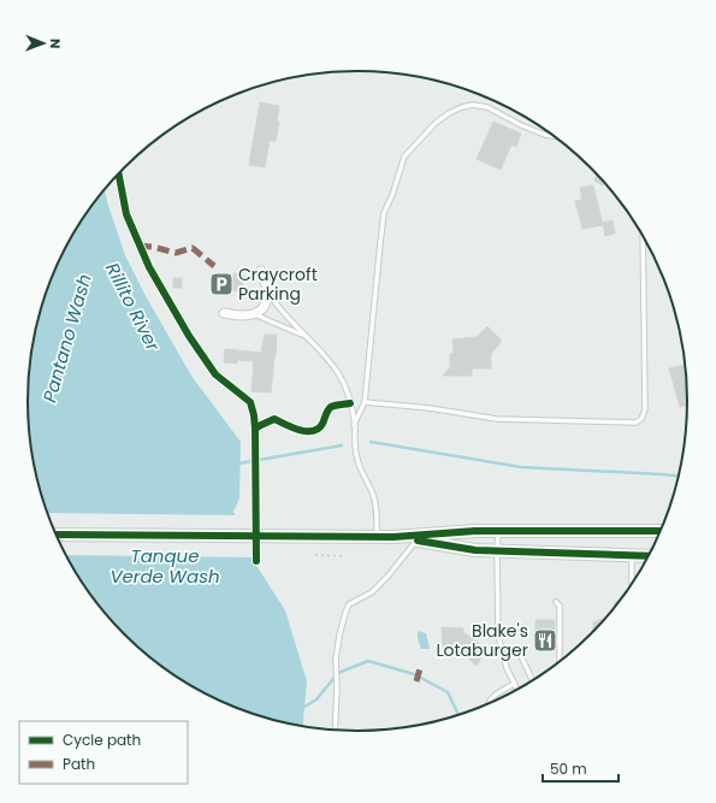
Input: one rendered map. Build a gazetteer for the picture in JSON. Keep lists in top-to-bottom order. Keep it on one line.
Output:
{"water":["Rillito River","Pantano Wash","Tanque Verde Wash"],"places":{"parking":["Craycroft Parking"],"restaurant":["Blake's Lotaburger"]},"legend":["Cycle path","Path"],"scale_bar":"50 m","north":"right"}
